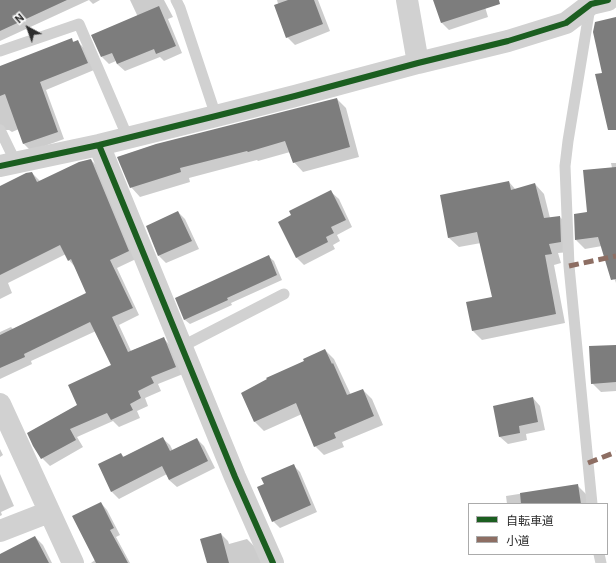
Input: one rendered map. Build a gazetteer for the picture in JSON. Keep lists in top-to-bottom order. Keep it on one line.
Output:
{"legend":["自転車道","小道"],"north":"top left"}
